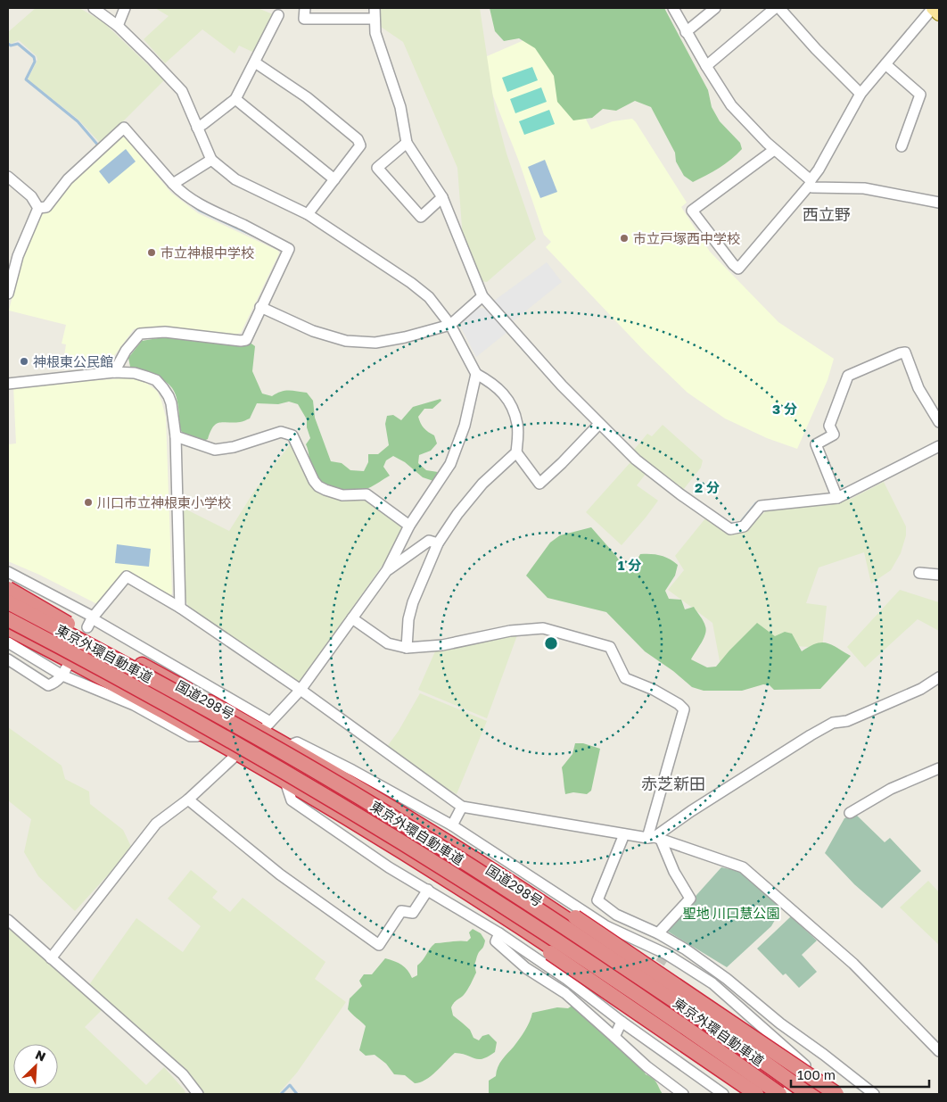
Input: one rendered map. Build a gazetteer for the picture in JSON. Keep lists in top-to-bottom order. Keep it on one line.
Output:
{"streets":{"highway":["東京外環自動車道","国道298号"]},"districts":["西立野","赤芝新田"],"parks":["聖地 川口慧公園"],"places":["市立戸塚西中学校","市立神根中学校","神根東公民館","川口市立神根東小学校"],"scale_bar":"100 m","north":"top right","rings":["3 分","2 分","1 分"]}
